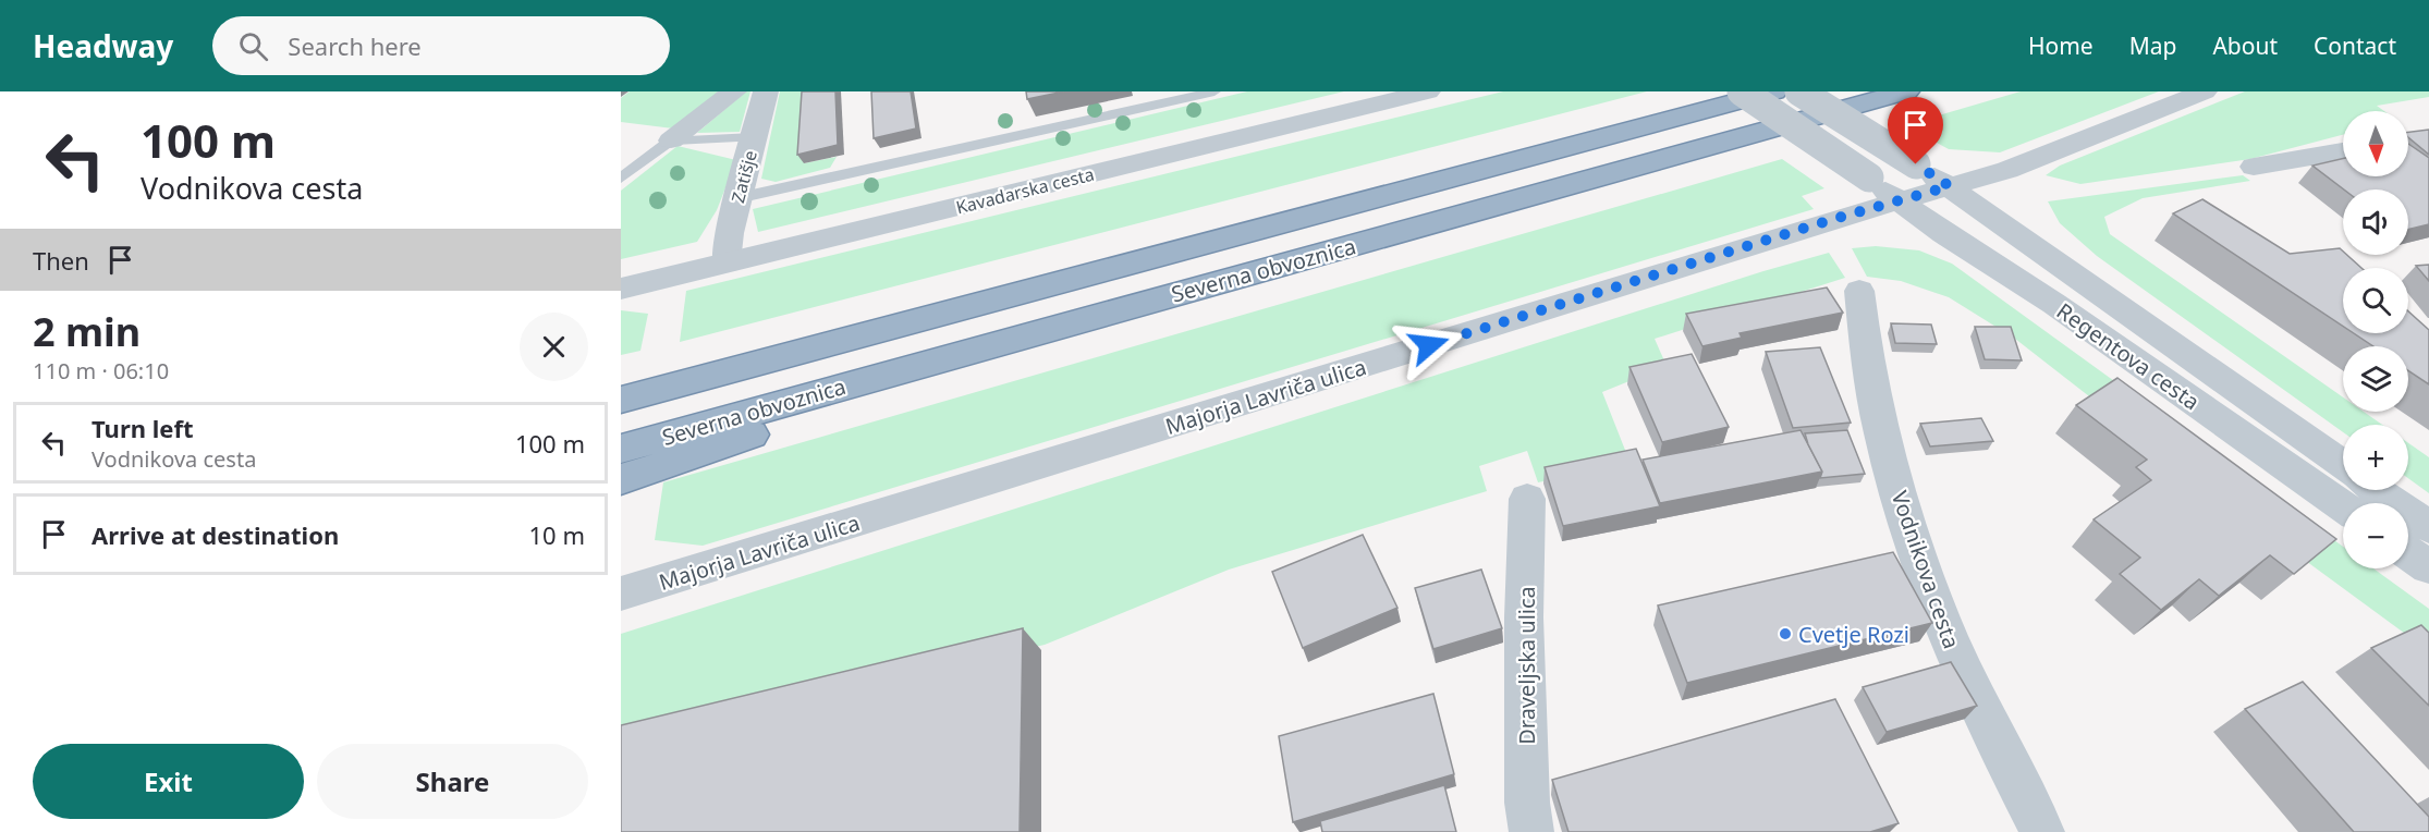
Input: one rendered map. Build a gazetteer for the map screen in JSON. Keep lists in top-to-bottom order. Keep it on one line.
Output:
{"streets":{"highway":["Severna obvoznica"],"street":["Zatišje","Kavadarska cesta","Regentova cesta","Majorja Lavriča ulica","Vodnikova cesta","Draveljska ulica"]},"crossings":[["Zatišje","Kavadarska cesta"],["Regentova cesta","Majorja Lavriča ulica"]],"places":["Cvetje Rozi"],"north":"bottom","page":{"header":"Headway","search":"Search here","nav":["Home","Map","About","Contact"],"turn":["100 m","Vodnikova cesta"],"map_buttons":["+","−"],"then":"Then","heading":["2 min","110 m · 06:10"],"list":[{"name":"Turn left","note":"Vodnikova cesta","value":"100 m"},{"name":"Arrive at destination","value":"10 m"}],"buttons":["Exit","Share"]}}
